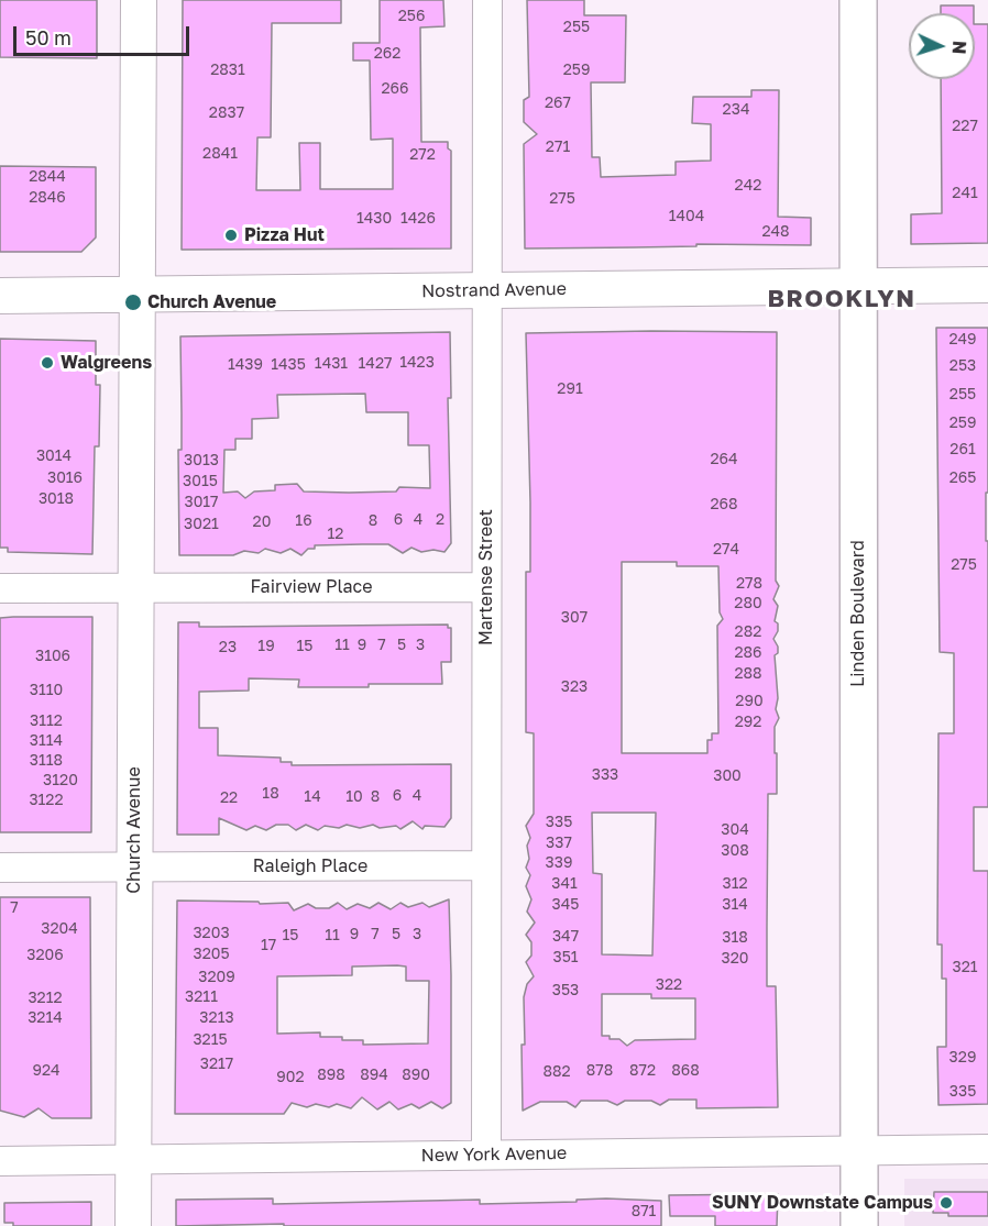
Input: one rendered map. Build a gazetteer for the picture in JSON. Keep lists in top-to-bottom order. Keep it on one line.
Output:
{"streets":{"highway":["Linden Boulevard"],"main road":["Nostrand Avenue","Church Avenue"],"street":["Martense Street","Fairview Place","Raleigh Place","New York Avenue"]},"crossings":[["Nostrand Avenue","Martense Street"],["Nostrand Avenue","Linden Boulevard"],["Nostrand Avenue","Church Avenue"],["Martense Street","Fairview Place"],["Martense Street","Raleigh Place"],["Martense Street","New York Avenue"],["Fairview Place","Church Avenue"],["Linden Boulevard","New York Avenue"],["Church Avenue","Raleigh Place"],["Church Avenue","New York Avenue"]],"districts":["BROOKLYN"],"places":["Pizza Hut","Church Avenue","Walgreens","SUNY Downstate Campus"],"house_numbers":["256","255","262","2831","259","266","267","234","2837","227","271","2841","272","2844","242","241","2846","275","1404","1430","1426","248","249","1423","1431","1427","1439","1435","253","291","255","259","261","3014","264","3013","3016","265","3015","3018","3017","268","6","4","2","16","8","20","3021","12","274","275","278","280","307","282","11","9","7","5","3","19","15","23","286","3106","288","323","3110","290","3112","292","3114","3118","333","300","3120","18","6","4","14","10","8","22","3122","335","304","337","308","339","341","312","345","314","7","3204","3203","9","7","5","3","15","11","347","318","17","3205","3206","351","320","321","3209","322","353","3211","3212","3214","3213","3215","329","3217","924","878","872","868","882","898","894","890","902","335","871"],"scale_bar":"50 m","north":"right"}
